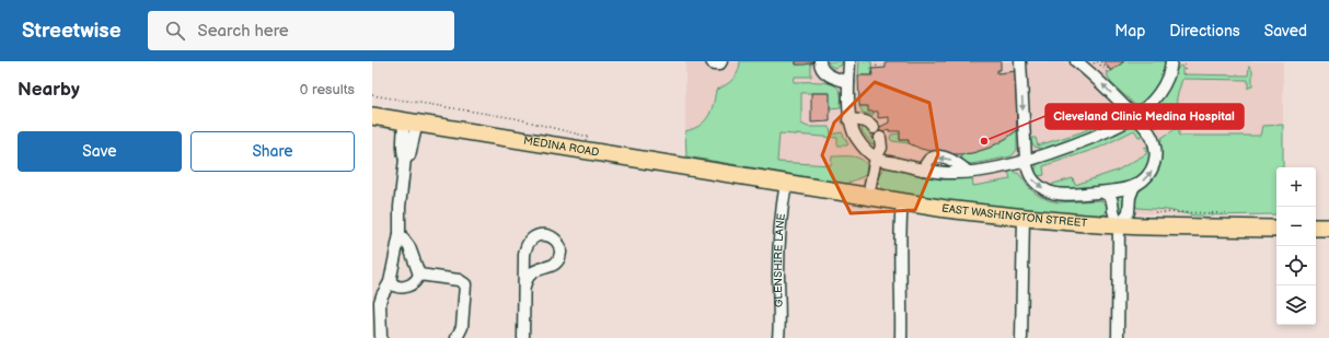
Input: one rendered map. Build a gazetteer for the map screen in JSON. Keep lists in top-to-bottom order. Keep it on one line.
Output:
{"streets":{"highway":["MEDINA ROAD","EAST WASHINGTON STREET"],"street":["GLENSHIRE LANE"]},"crossings":[["MEDINA ROAD","EAST WASHINGTON STREET"],["EAST WASHINGTON STREET","GLENSHIRE LANE"]],"places":["Cleveland Clinic Medina Hospital"],"page":{"header":"Streetwise","search":"Search here","nav":["Map","Directions","Saved"],"heading":["Nearby","0 results"],"buttons":["Save","Share"],"map_buttons":["+","−"]}}
